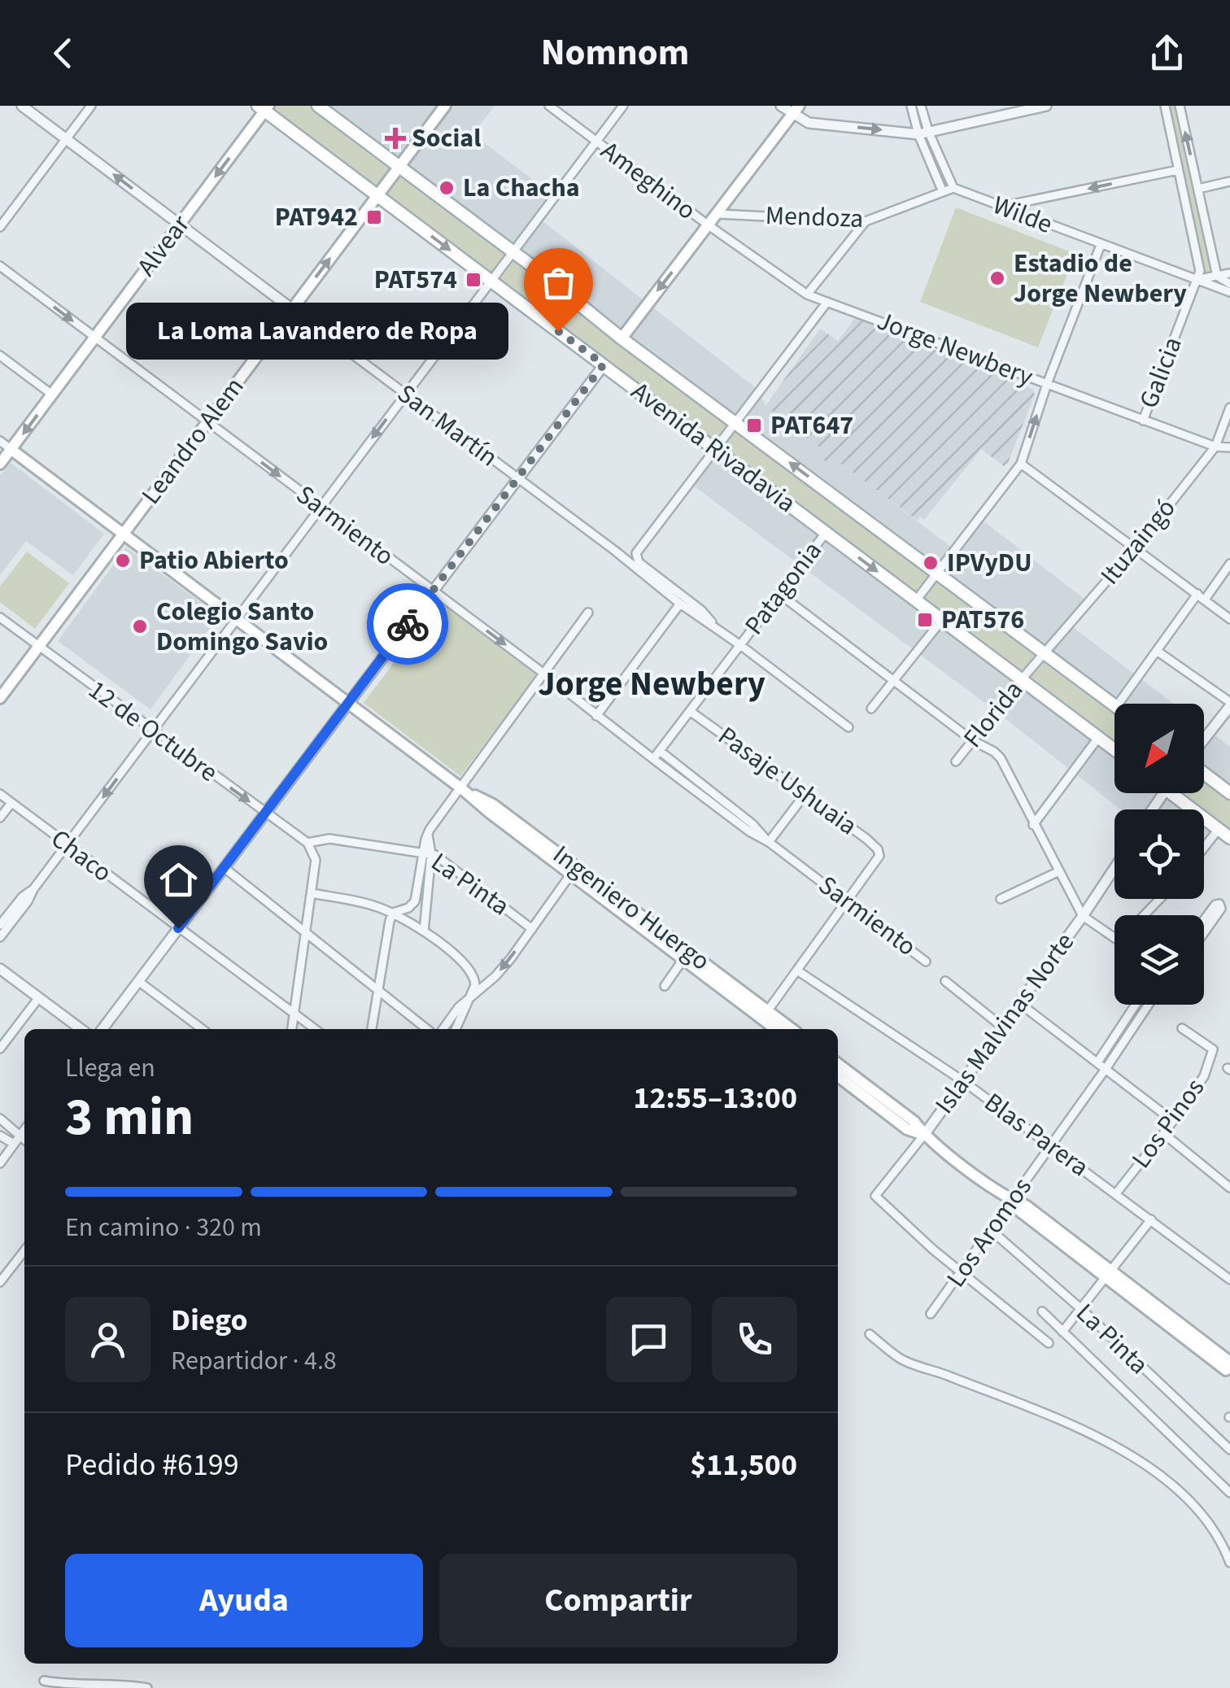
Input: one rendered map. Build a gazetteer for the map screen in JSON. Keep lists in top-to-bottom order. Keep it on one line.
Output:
{"streets":{"main road":["Alvear","Leandro Alem","Avenida Rivadavia","Ingeniero Huergo"],"street":["Ameghino","Wilde","Mendoza","Jorge Newbery","Galicia","San Martín","Sarmiento","Ituzaingó","Patagonia","Florida","12 de Octubre","Pasaje Ushuaia","Chaco","La Pinta","Islas Malvinas Norte","Los Pinos","Blas Parera","Los Aromos"]},"crossings":[["Ameghino","Jorge Newbery"],["Wilde","Mendoza"],["Wilde","Galicia"],["Alvear","San Martín"],["Alvear","Avenida Rivadavia"],["Alvear","Sarmiento"],["Alvear","Ingeniero Huergo"],["Jorge Newbery","Galicia"],["Jorge Newbery","Ituzaingó"],["San Martín","Leandro Alem"],["San Martín","Avenida Rivadavia"],["San Martín","Patagonia"],["Leandro Alem","Avenida Rivadavia"],["Leandro Alem","Sarmiento"],["Leandro Alem","12 de Octubre"],["Leandro Alem","Ingeniero Huergo"],["Avenida Rivadavia","Ituzaingó"],["Avenida Rivadavia","Patagonia"],["Avenida Rivadavia","Florida"],["Sarmiento","Patagonia"],["Sarmiento","Pasaje Ushuaia"],["Ituzaingó","Florida"],["Patagonia","Pasaje Ushuaia"],["12 de Octubre","La Pinta"],["La Pinta","Los Aromos"],["Islas Malvinas Norte","Blas Parera"],["Islas Malvinas Norte","Los Aromos"],["Los Pinos","Blas Parera"],["Blas Parera","Los Aromos"]],"one_way":["Alvear","12 de Octubre"],"districts":["Jorge Newbery"],"places":{"health":["Social"],"other":["La Chacha","Estadio de Jorge Newbery","La Loma Lavandero de Ropa","Patio Abierto","IPVyDU","Colegio Santo Domingo Savio"],"transit":["PAT942","PAT574","PAT647","PAT576"]},"north":"bottom left","page":{"header":"Nomnom","bubble":"La Loma Lavandero de Ropa","heading":["3 min","Llega en","12:55–13:00"],"panel":["Diego","Repartidor · 4.8","Pedido #6199","$11,500"],"bar":"En camino · 320 m","buttons":["Ayuda","Compartir"]}}
